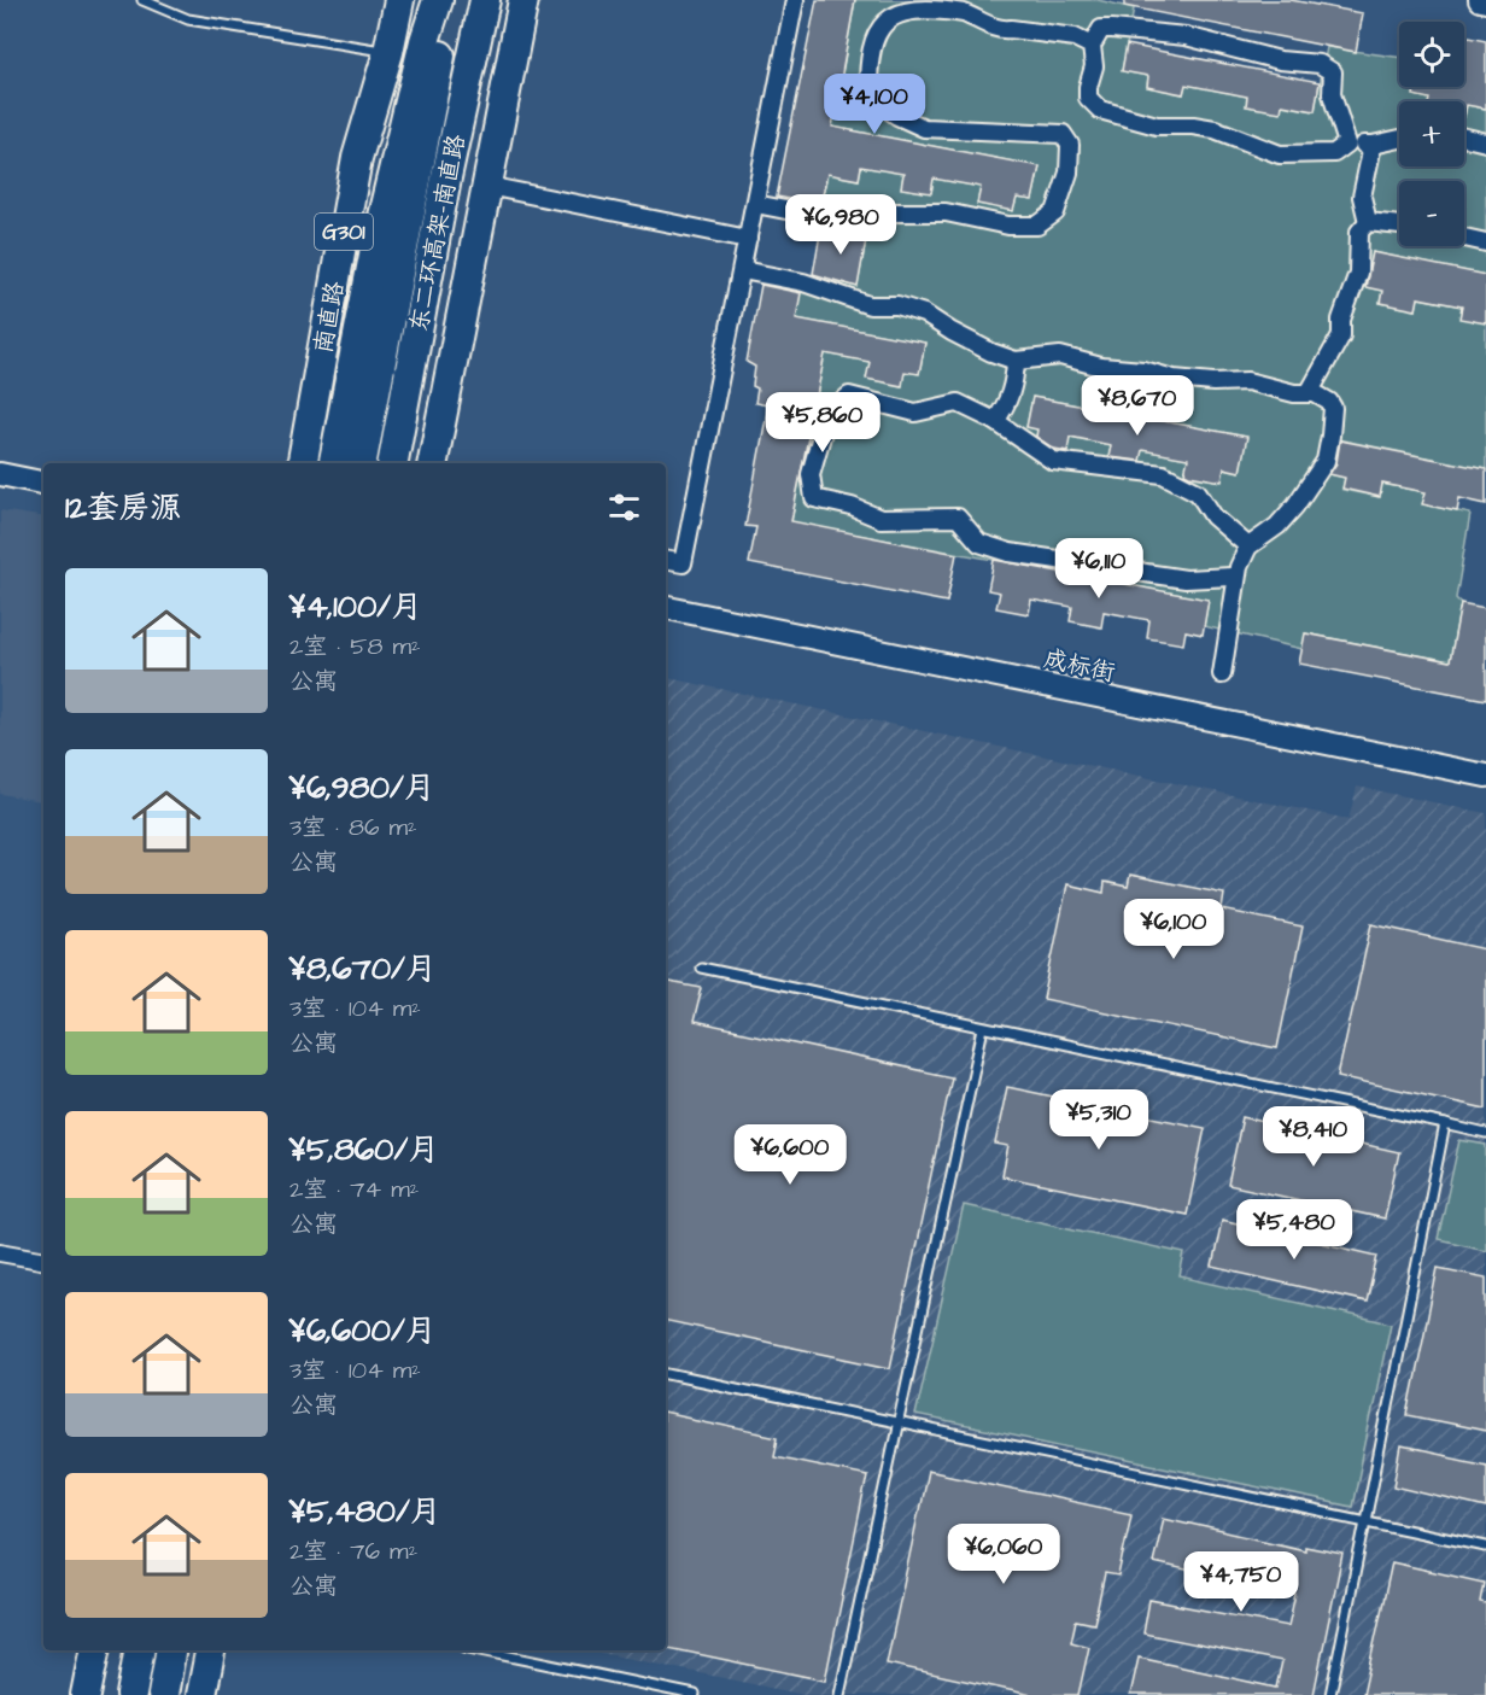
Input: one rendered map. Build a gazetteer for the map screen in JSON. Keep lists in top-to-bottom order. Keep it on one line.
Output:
{"streets":{"highway":["G301","东二环高架-南直路","南直路"],"street":["成标街"]},"page":{"map_buttons":["+","−"],"price":["¥4,100","¥6,980","¥8,670","¥5,860","¥6,110","¥6,100","¥5,310","¥8,410","¥6,600","¥5,480","¥6,060","¥4,750"],"heading":"12套房源","list":[{"name":"¥4,100/月","note":"2室 · 58 m² · 公寓"},{"name":"¥6,980/月","note":"3室 · 86 m² · 公寓"},{"name":"¥8,670/月","note":"3室 · 104 m² · 公寓"},{"name":"¥5,860/月","note":"2室 · 74 m² · 公寓"},{"name":"¥6,600/月","note":"3室 · 104 m² · 公寓"},{"name":"¥5,480/月","note":"2室 · 76 m² · 公寓"}]}}
